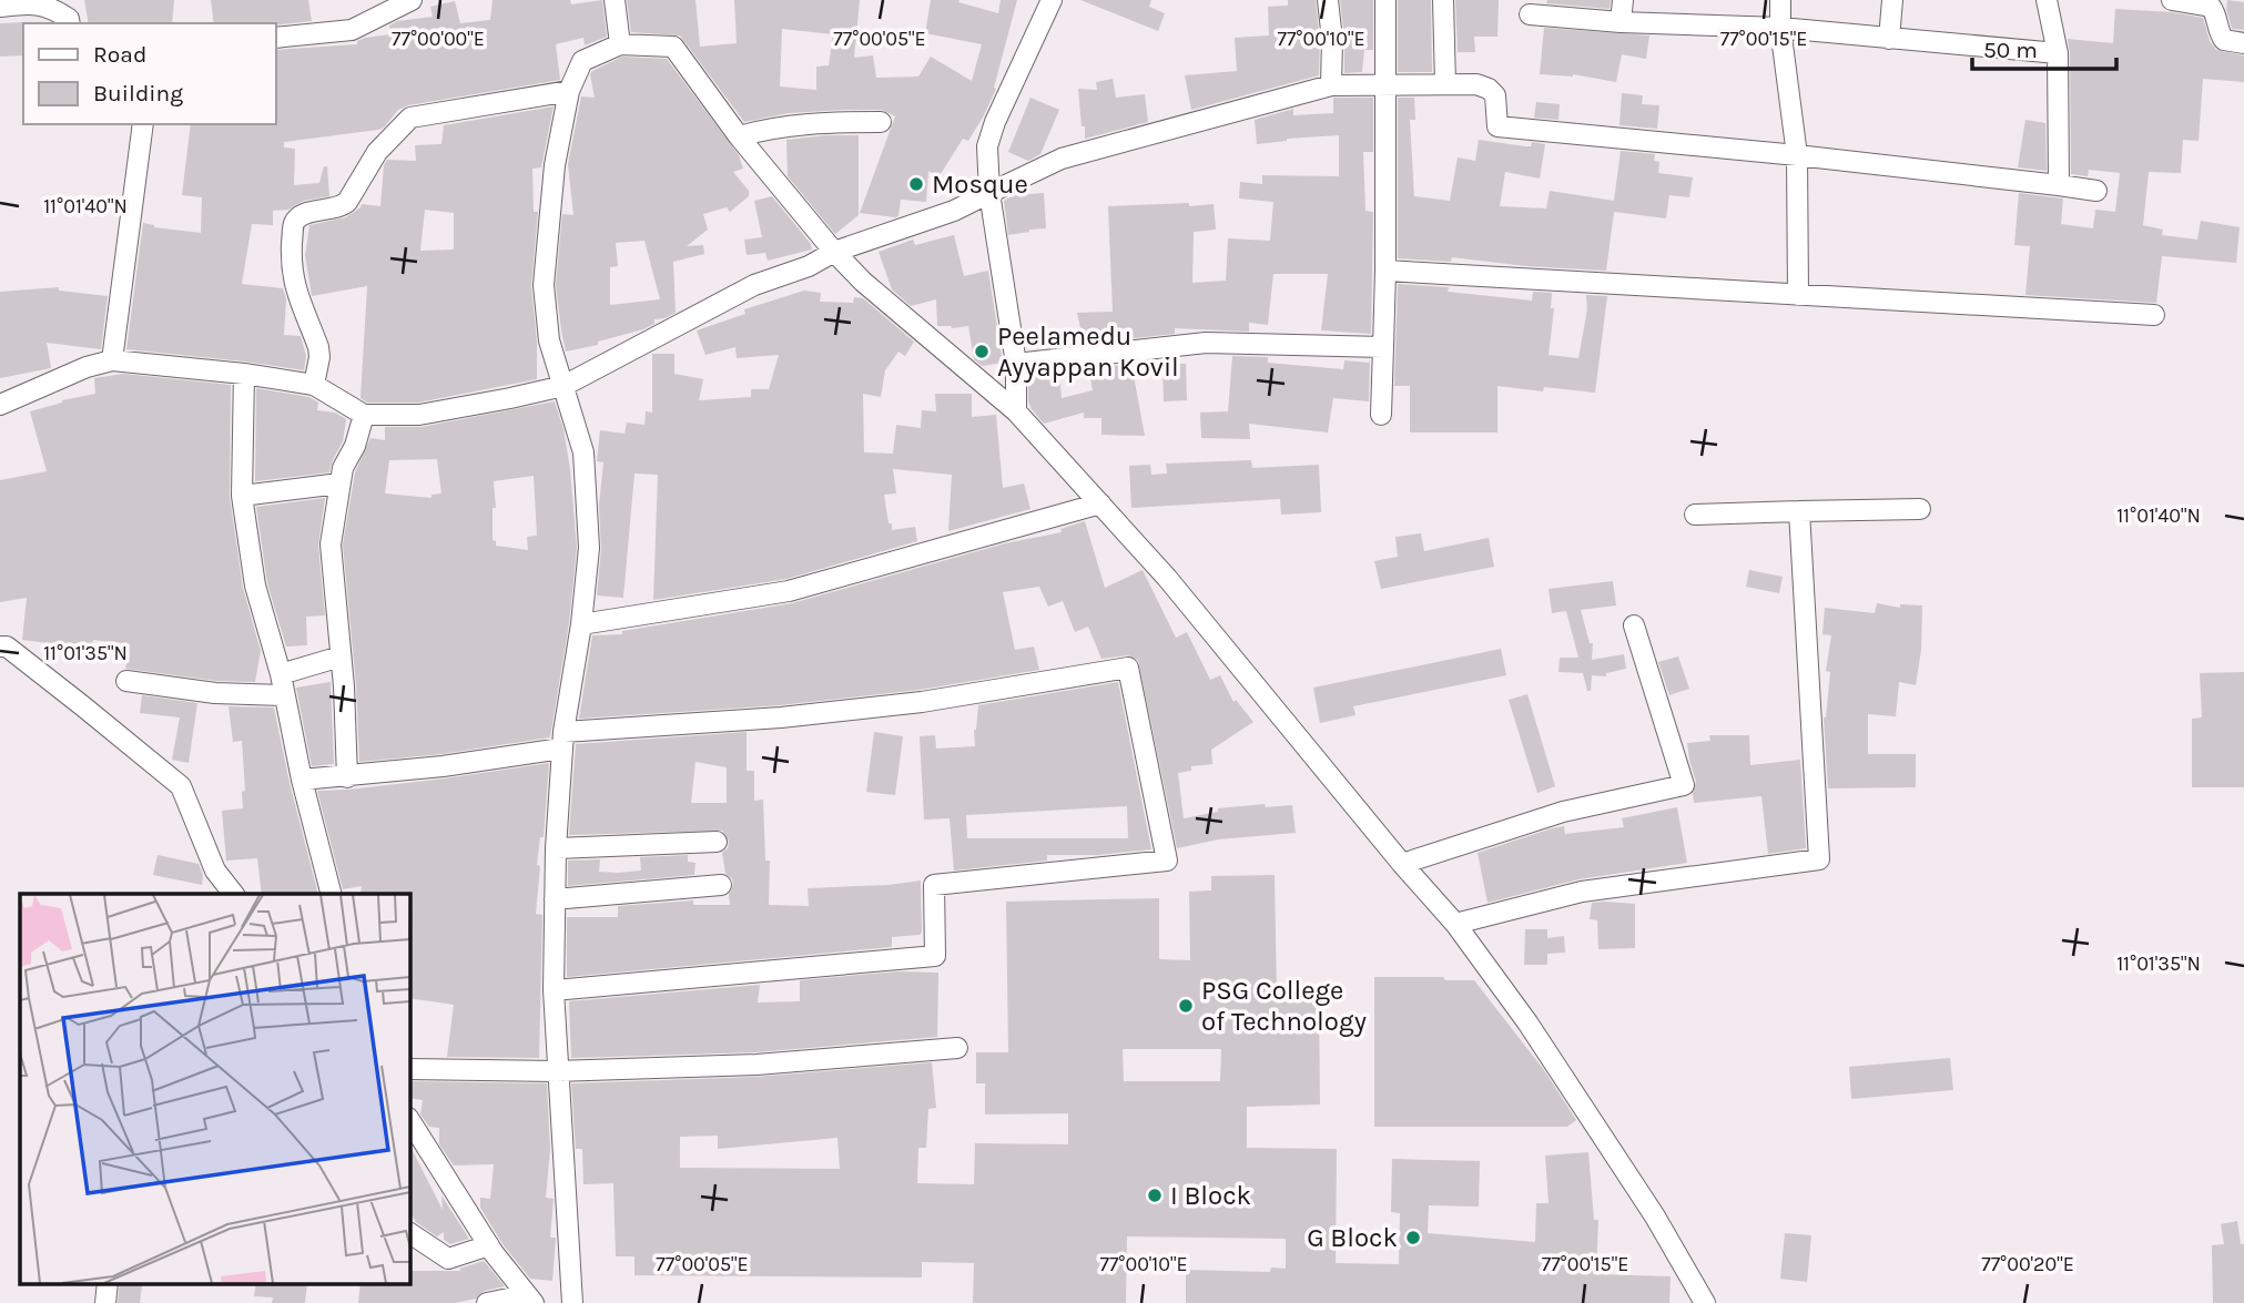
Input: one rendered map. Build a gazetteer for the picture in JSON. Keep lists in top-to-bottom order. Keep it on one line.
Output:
{"places":["Mosque","Peelamedu Ayyappan Kovil","PSG College of Technology","I Block","G Block"],"legend":["Road","Building"],"scale_bar":"50 m","coordinates":["77°00'00\"E","77°00'05\"E","77°00'10\"E","77°00'15\"E","11°01'40\"N","11°01'35\"N","77°00'20\"E"]}
